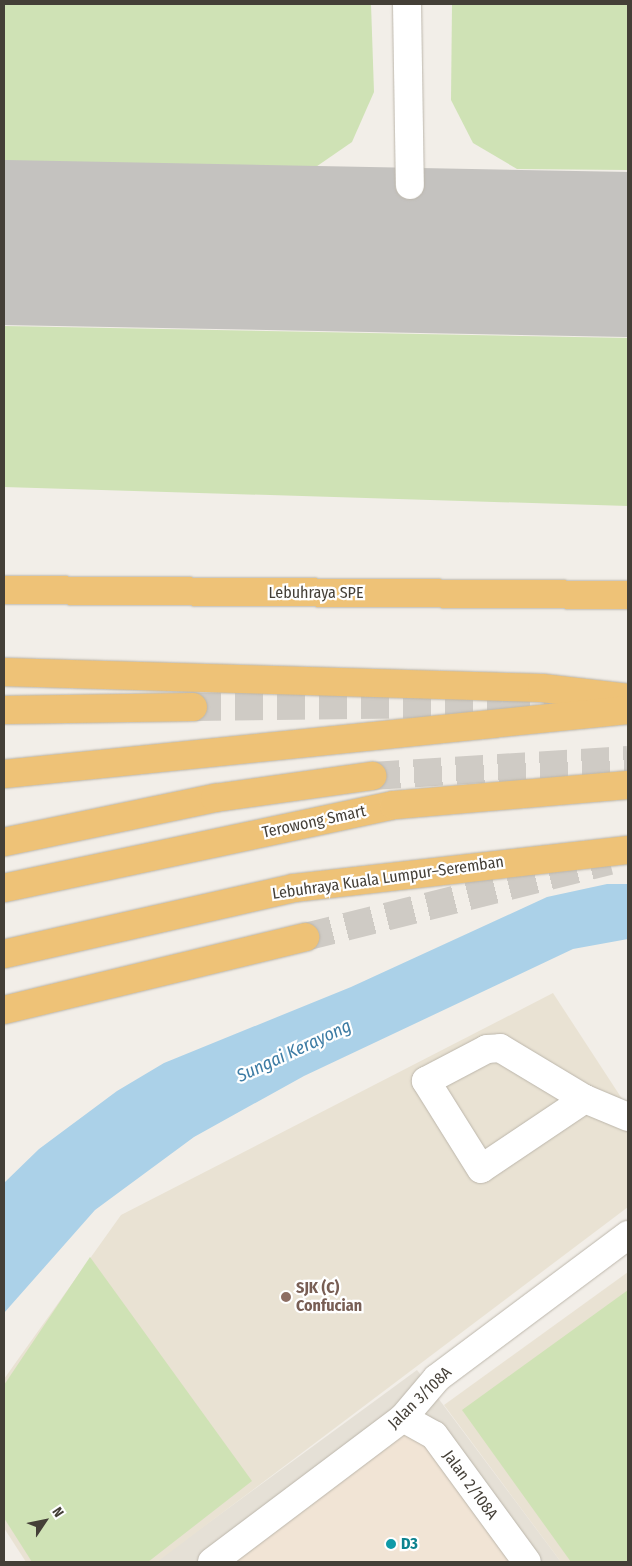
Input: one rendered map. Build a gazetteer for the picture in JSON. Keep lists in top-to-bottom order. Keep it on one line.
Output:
{"streets":{"highway":["Lebuhraya SPE","Terowong Smart","Lebuhraya Kuala Lumpur–Seremban"],"street":["Jalan 3/108A","Jalan 2/108A"]},"crossings":[["Jalan 3/108A","Jalan 2/108A"]],"water":["Sungai Kerayong"],"places":["SJK (C) Confucian","D3"],"north":"top right"}
